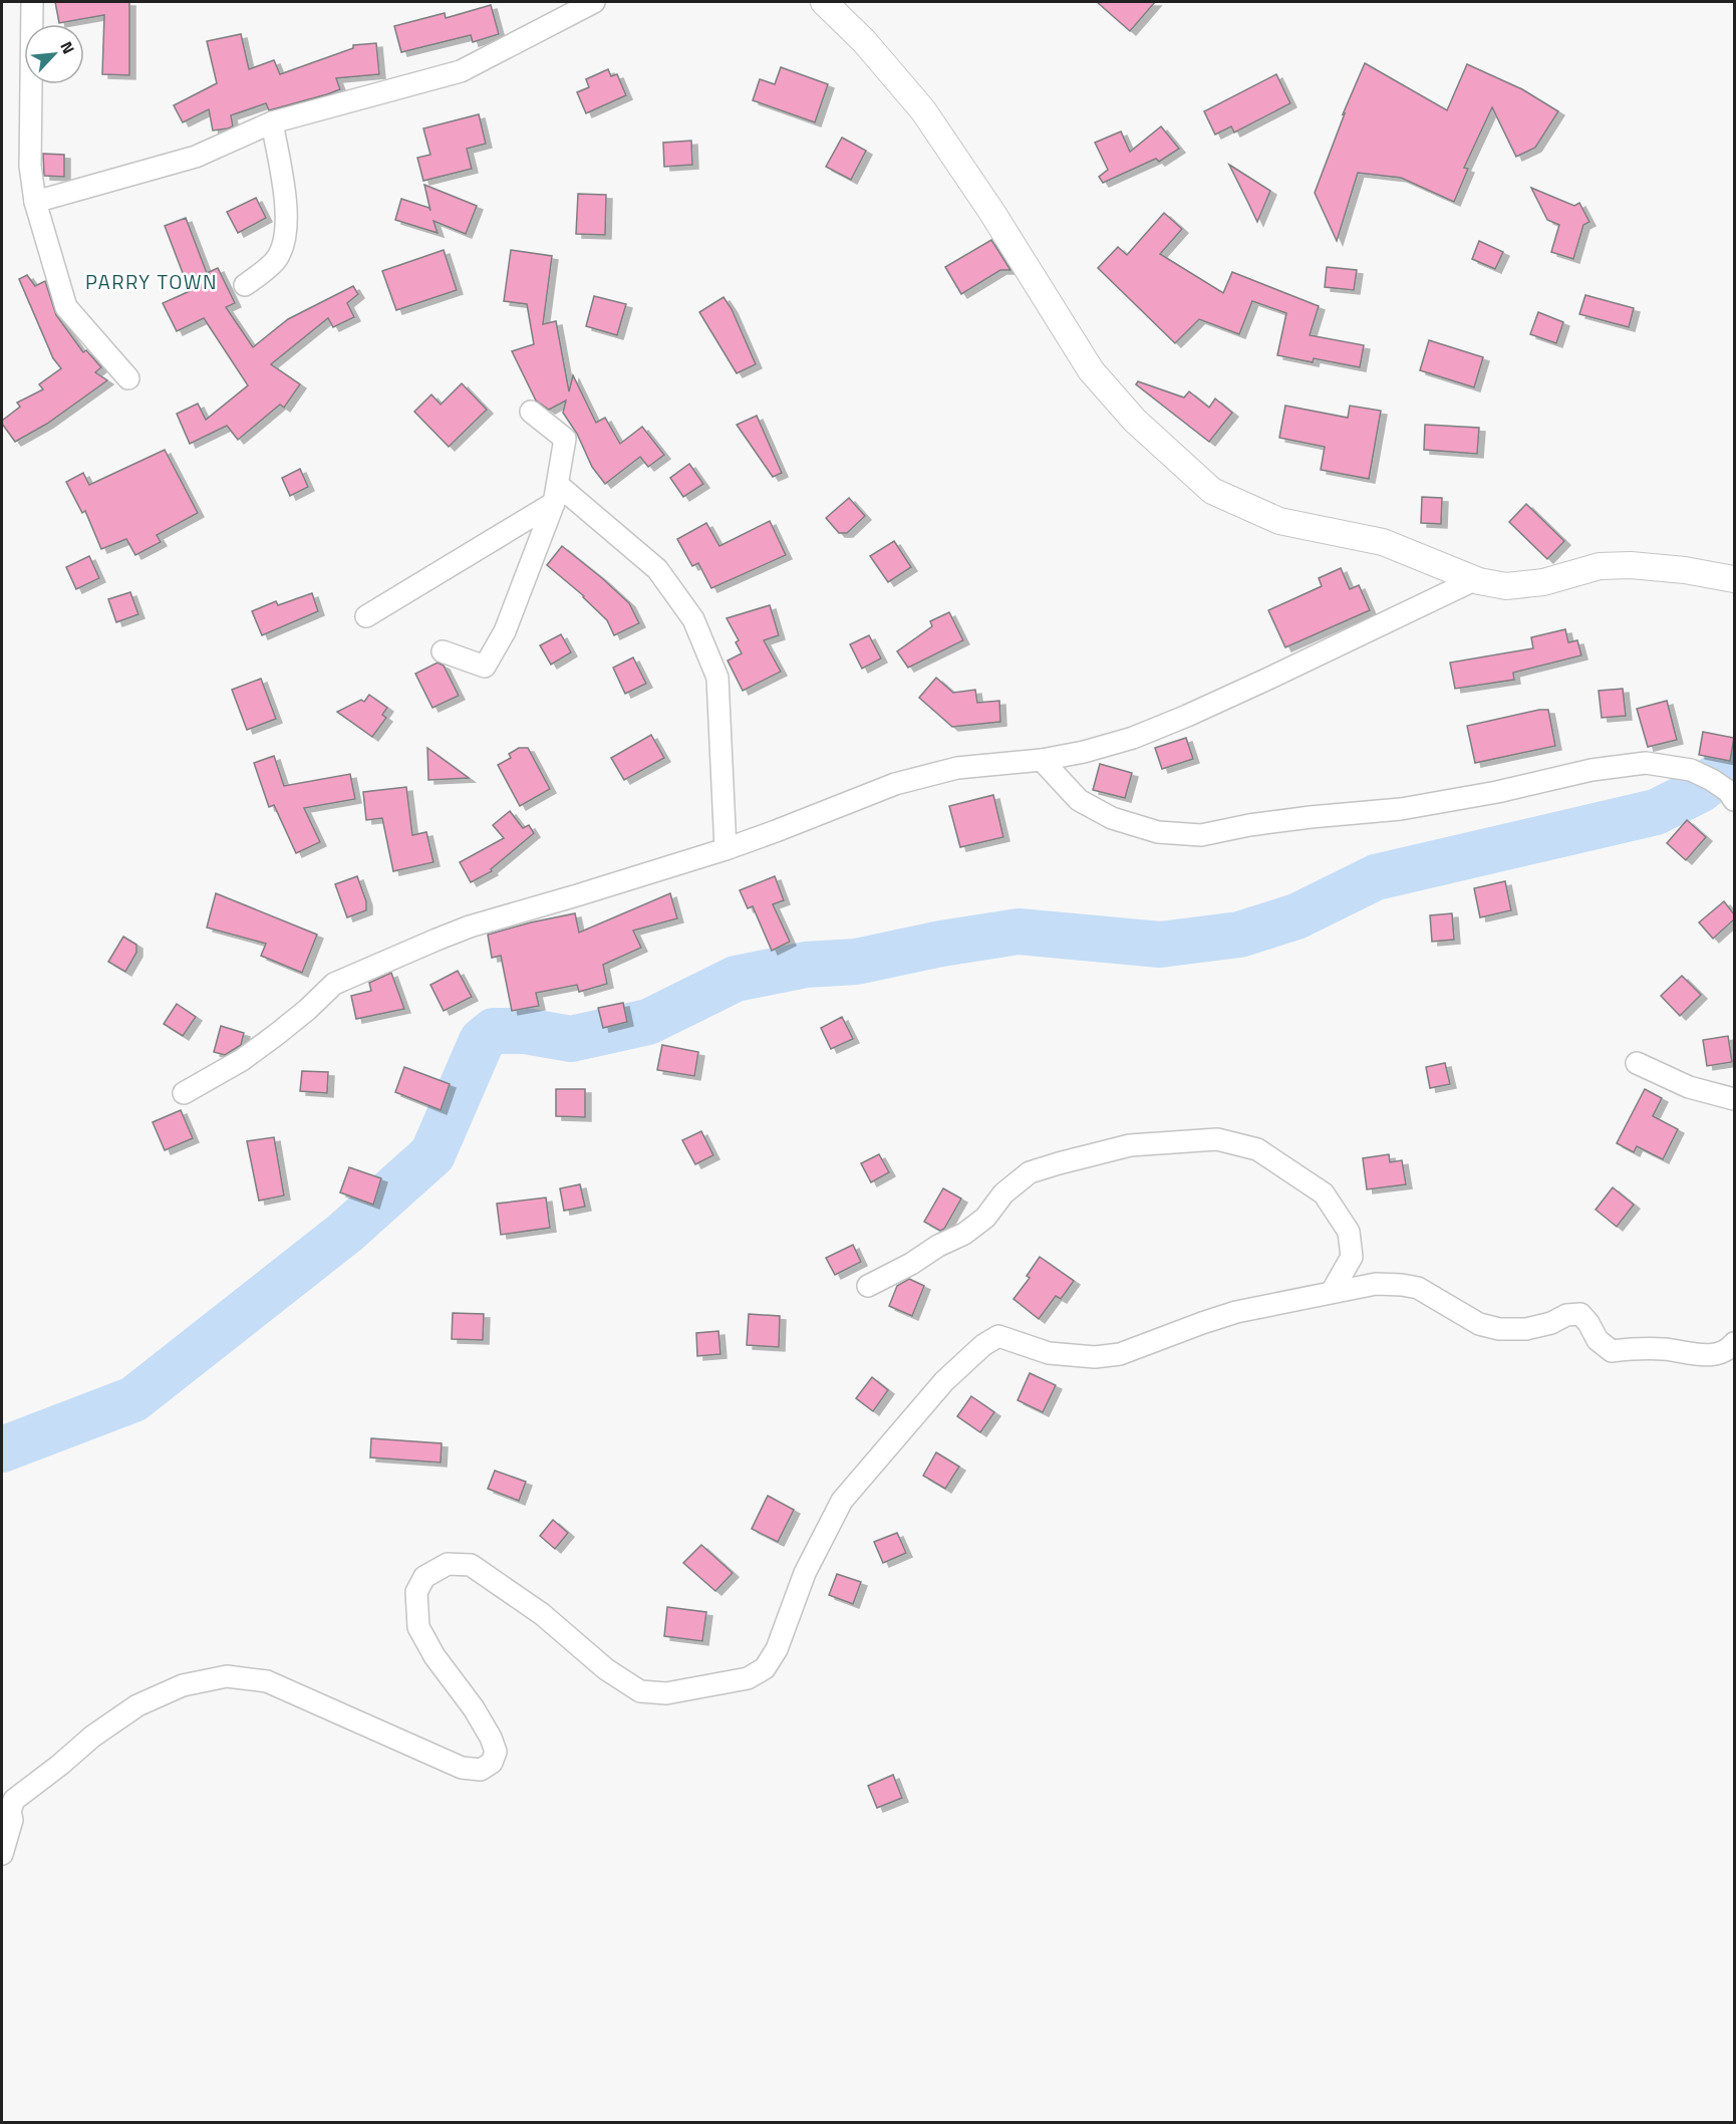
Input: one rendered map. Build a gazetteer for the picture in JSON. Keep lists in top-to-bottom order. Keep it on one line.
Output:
{"districts":["PARRY TOWN"],"north":"top right"}
